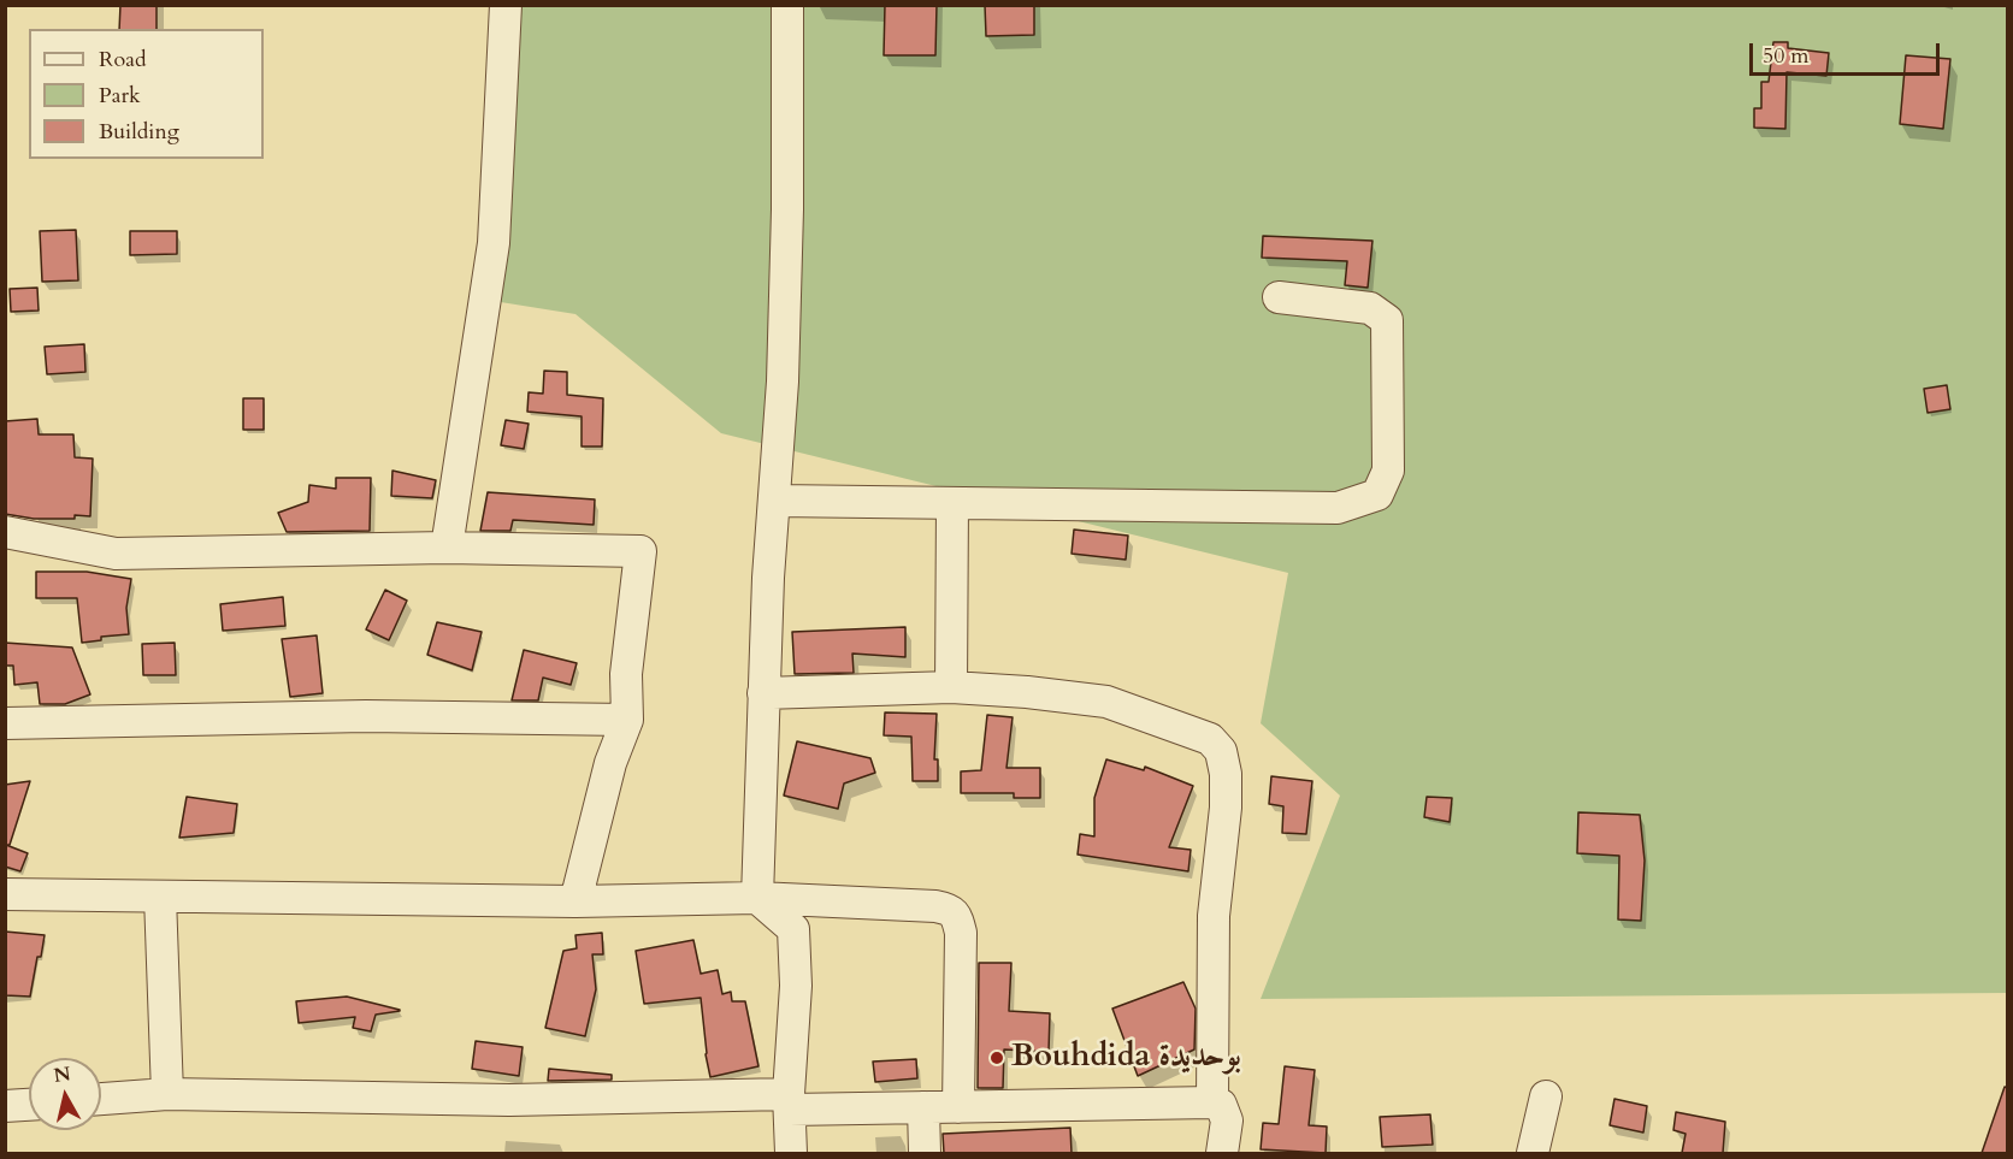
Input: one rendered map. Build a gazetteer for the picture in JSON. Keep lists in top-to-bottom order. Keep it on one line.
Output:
{"places":["Bouhdida بوحديدة"],"legend":["Road","Park","Building"],"scale_bar":"50 m","north":"top"}
